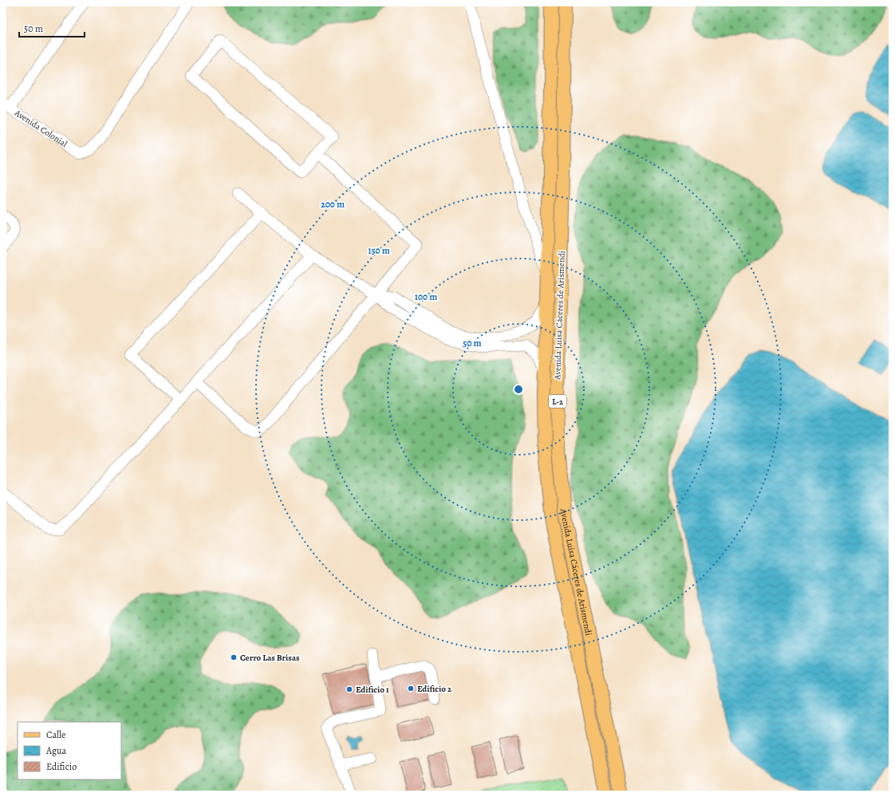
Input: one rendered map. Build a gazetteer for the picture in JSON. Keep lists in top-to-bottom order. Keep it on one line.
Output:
{"streets":{"main road":["Avenida Luisa Cáceres de Arismendi","L-2"],"street":["Avenida Colonial"]},"crossings":[["Avenida Luisa Cáceres de Arismendi","L-2"]],"places":["Cerro Las Brisas","Edificio 2","Edificio 1"],"legend":["Calle","Agua","Edificio"],"scale_bar":"50 m","rings":["200 m","150 m","100 m","50 m"]}
